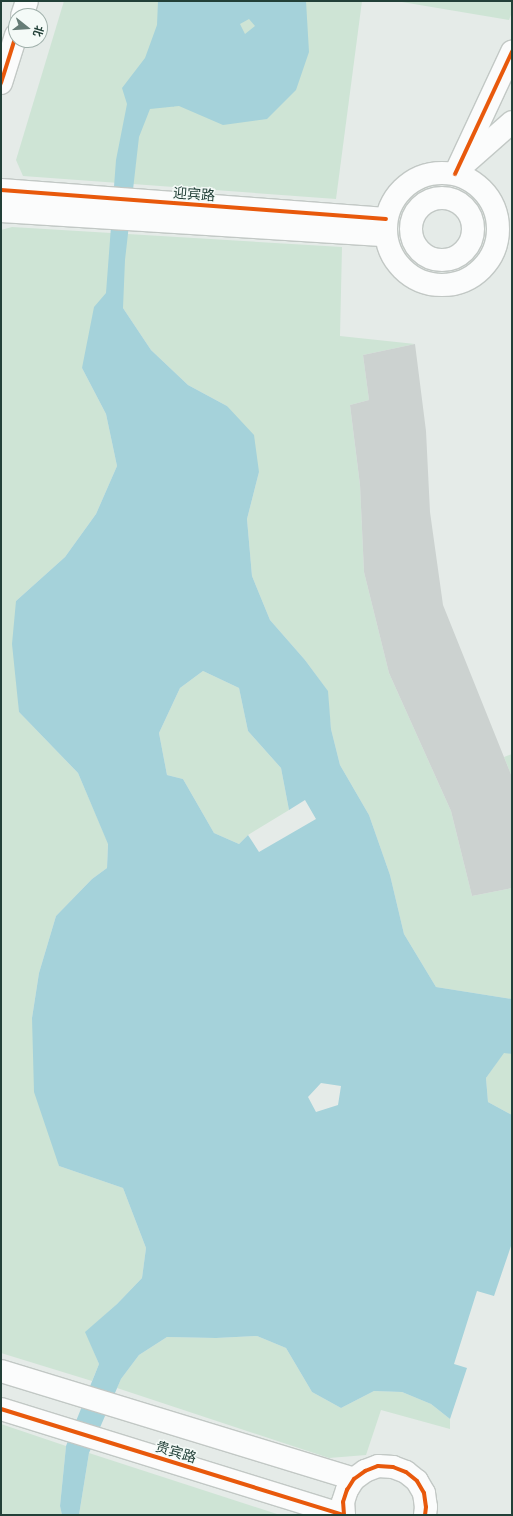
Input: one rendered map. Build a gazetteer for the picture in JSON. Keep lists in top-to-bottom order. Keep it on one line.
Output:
{"streets":{"street":["迎宾路","贵宾路"]},"north":"right"}
